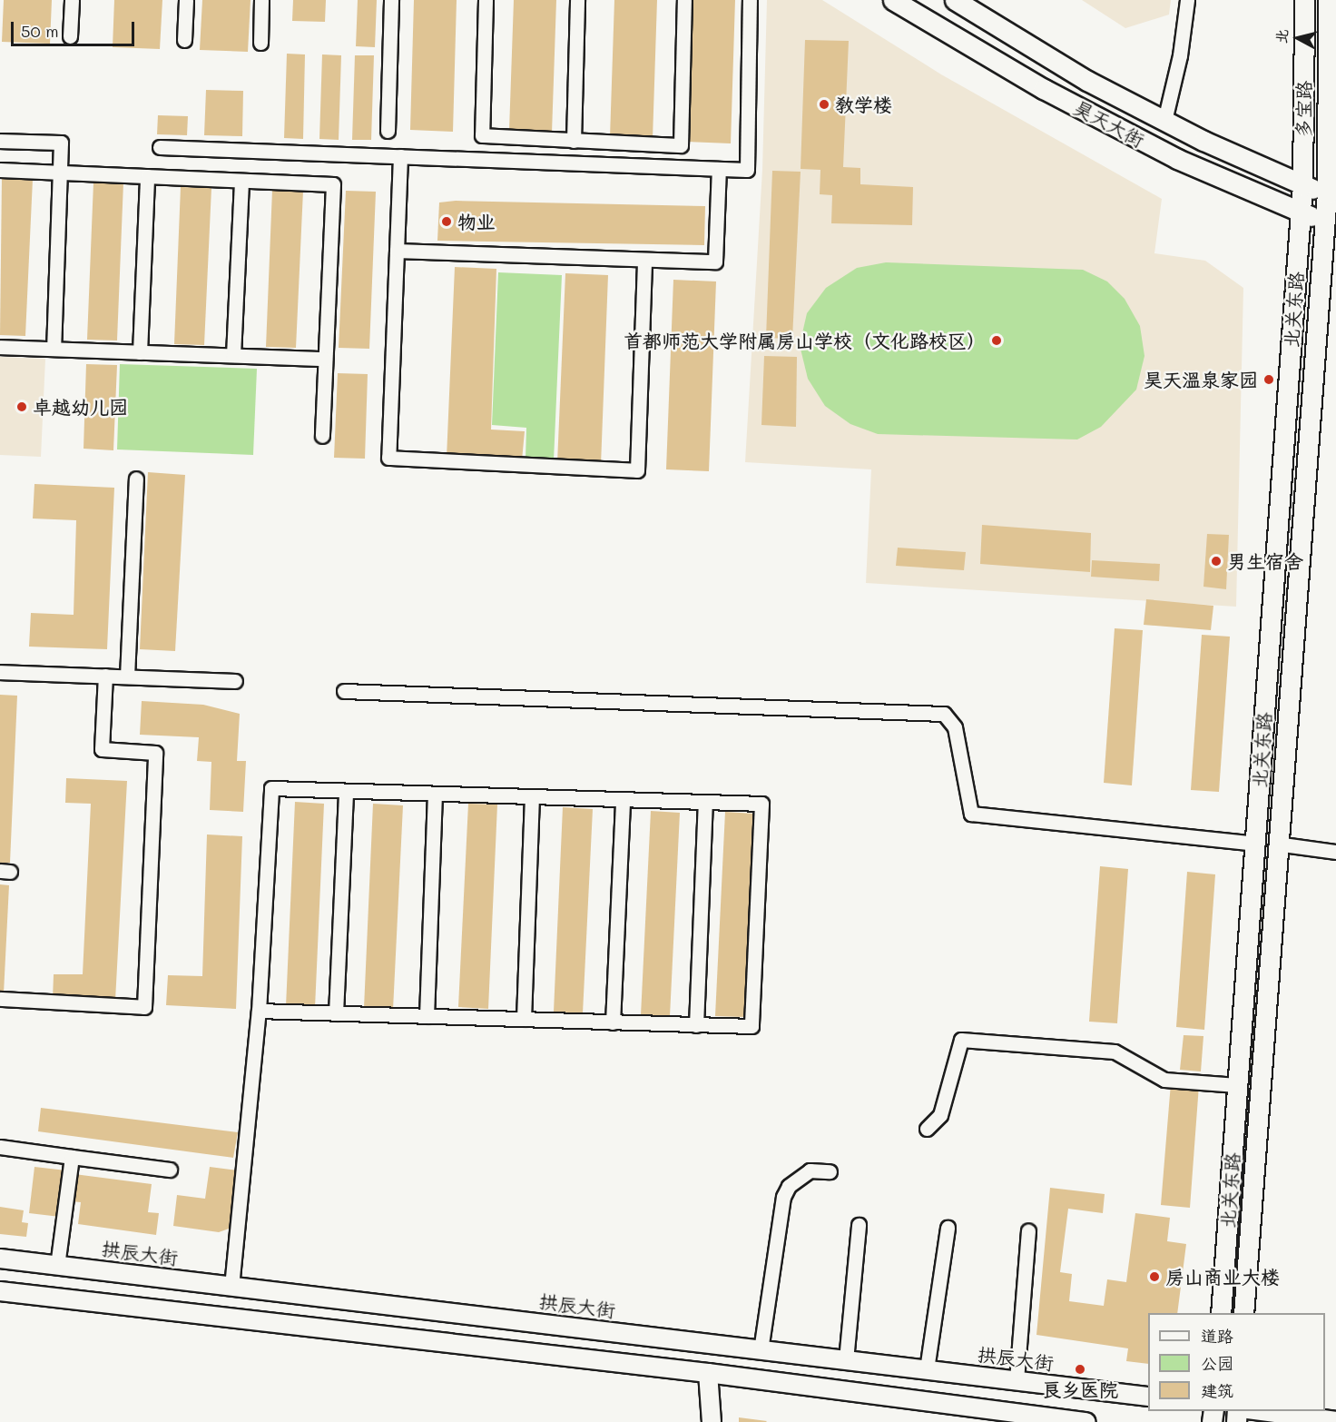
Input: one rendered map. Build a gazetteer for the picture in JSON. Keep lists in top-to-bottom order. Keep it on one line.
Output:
{"streets":{"main road":["多宝路","昊天大街","北关东路"],"street":["拱辰大街"]},"crossings":[["多宝路","昊天大街"],["多宝路","北关东路"],["昊天大街","北关东路"]],"places":["教学楼","物业","首都师范大学附属房山学校（文化路校区）","昊天温泉家园","卓越幼儿园","男生宿舍","房山商业大楼","良乡医院"],"legend":["道路","公园","建筑"],"scale_bar":"50 m","north":"left"}
